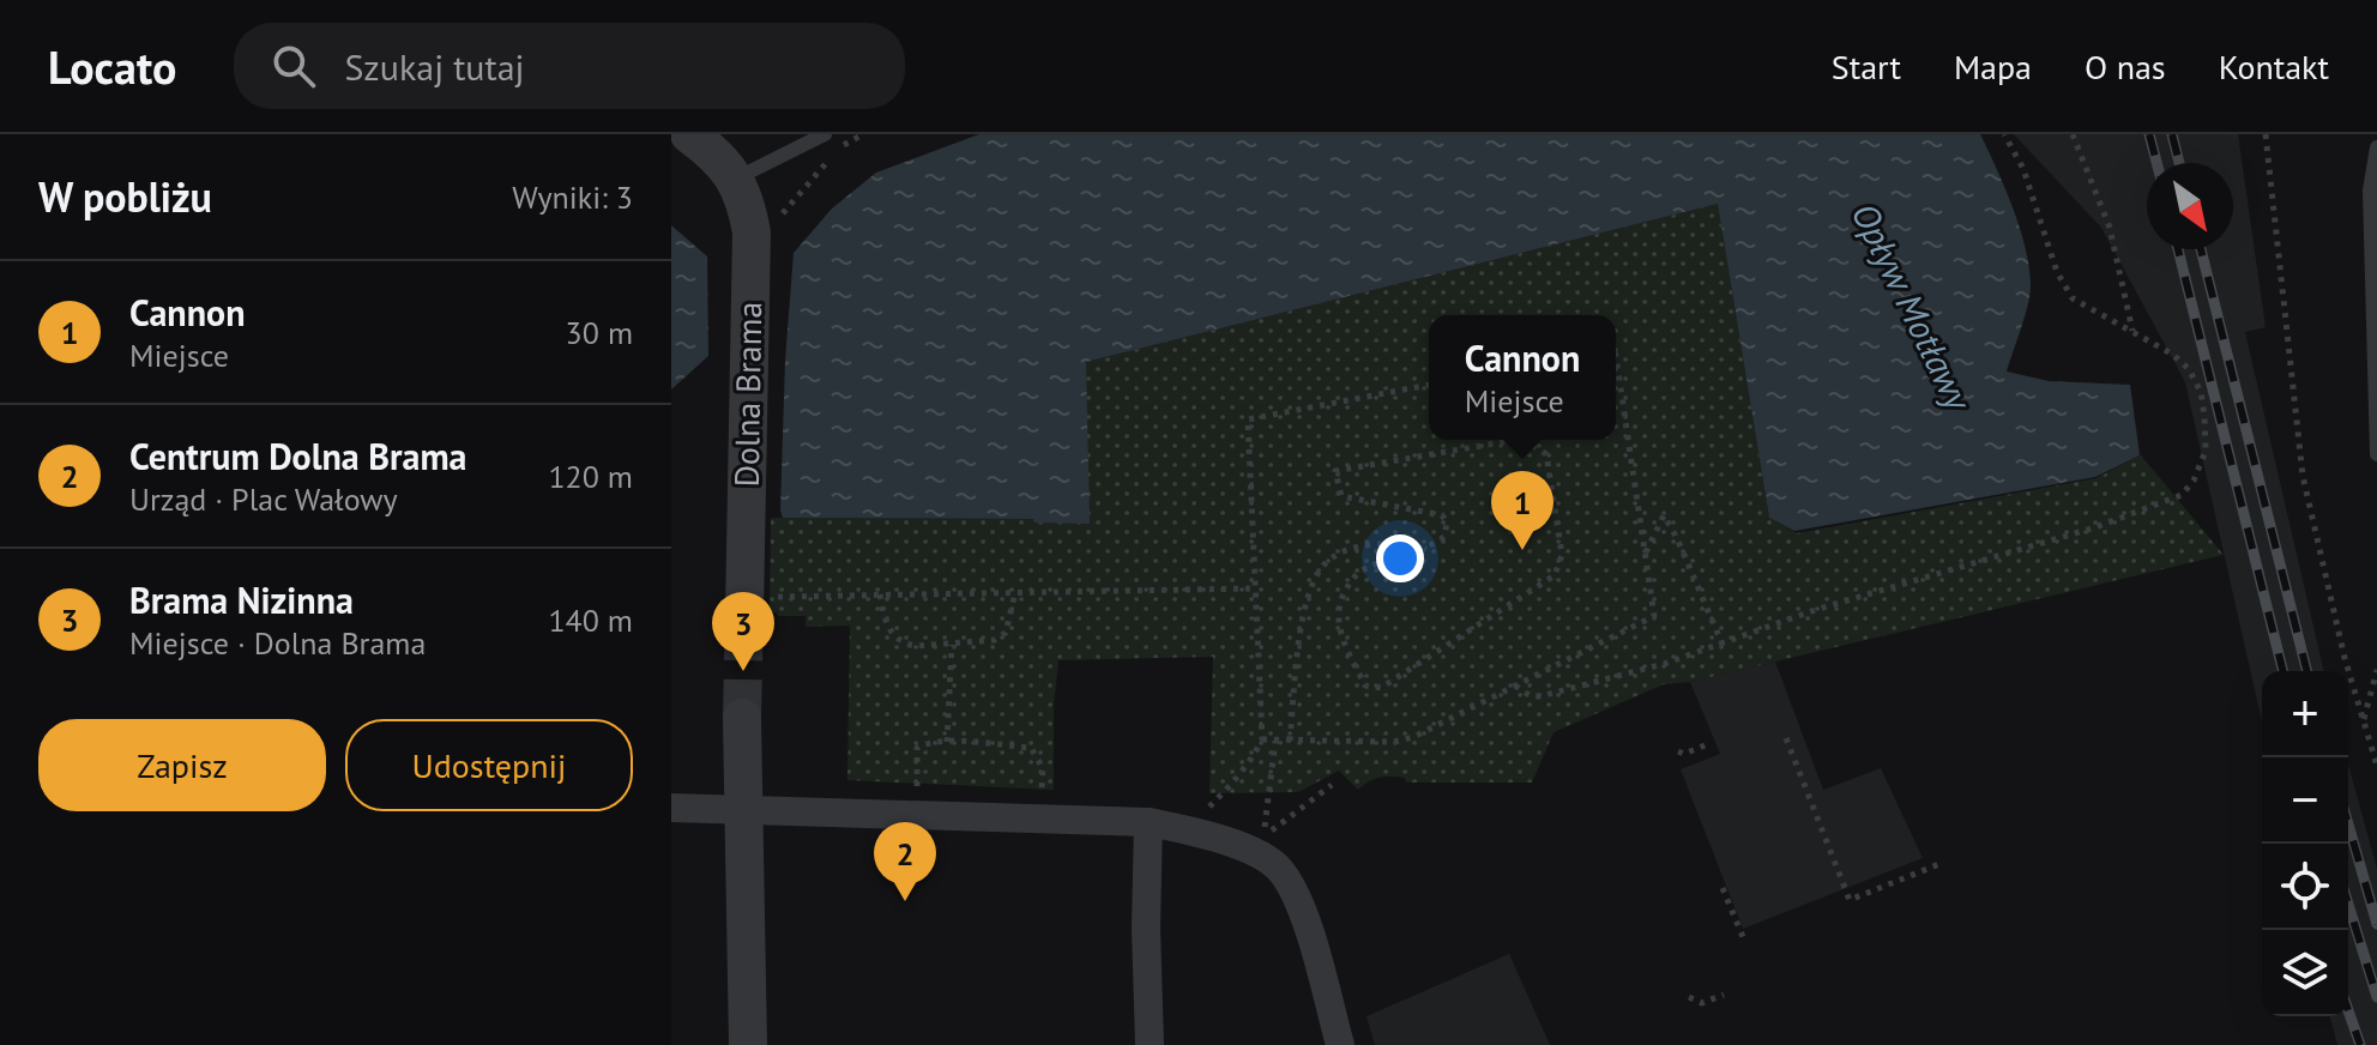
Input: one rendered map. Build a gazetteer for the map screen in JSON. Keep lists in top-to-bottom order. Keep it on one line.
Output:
{"streets":{"street":["Dolna Brama"]},"water":["Opływ Motławy"],"north":"bottom right","page":{"header":"Locato","search":"Szukaj tutaj","nav":["Start","Mapa","O nas","Kontakt"],"heading":["W pobliżu","Wyniki: 3"],"list":[{"mark":"1","name":"Cannon","note":"Miejsce","value":"30 m"},{"mark":"2","name":"Centrum Dolna Brama","note":"Urząd · Plac Wałowy","value":"120 m"},{"mark":"3","name":"Brama Nizinna","note":"Miejsce · Dolna Brama","value":"140 m"}],"popup":["Cannon","Miejsce"],"pins":["1","3","2"],"map_buttons":["+","−"],"buttons":["Zapisz","Udostępnij"]}}
